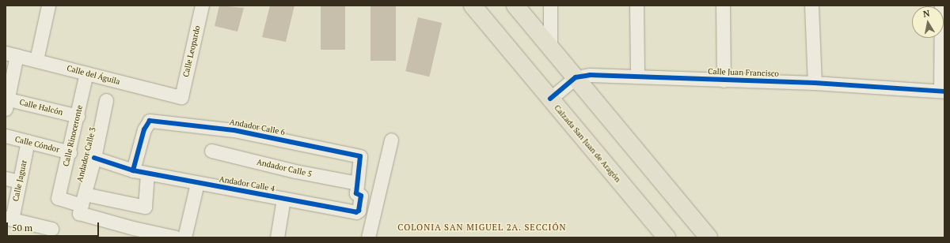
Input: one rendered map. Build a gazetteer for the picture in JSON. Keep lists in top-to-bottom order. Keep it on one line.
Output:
{"streets":{"main road":["Calzada San Juan de Aragón"],"street":["Calle Leopardo","Calle Juan Francisco","Calle del Águila","Calle Halcón","Andador Calle 6","Calle Rinoceronte","Calle Cóndor","Andador Calle 3","Andador Calle 5","Calle Jaguar","Andador Calle 4"]},"crossings":[["Calle Leopardo","Calle del Águila"],["Calle del Águila","Calle Rinoceronte"],["Calle Halcón","Calle Rinoceronte"],["Andador Calle 6","Andador Calle 5"],["Andador Calle 6","Andador Calle 4"],["Calle Rinoceronte","Calle Cóndor"],["Calle Rinoceronte","Andador Calle 3"],["Calle Cóndor","Calle Jaguar"],["Andador Calle 3","Andador Calle 4"],["Andador Calle 5","Andador Calle 4"]],"districts":["COLONIA SAN MIGUEL 2A. SECCIÓN"],"scale_bar":"50 m","north":"top"}
